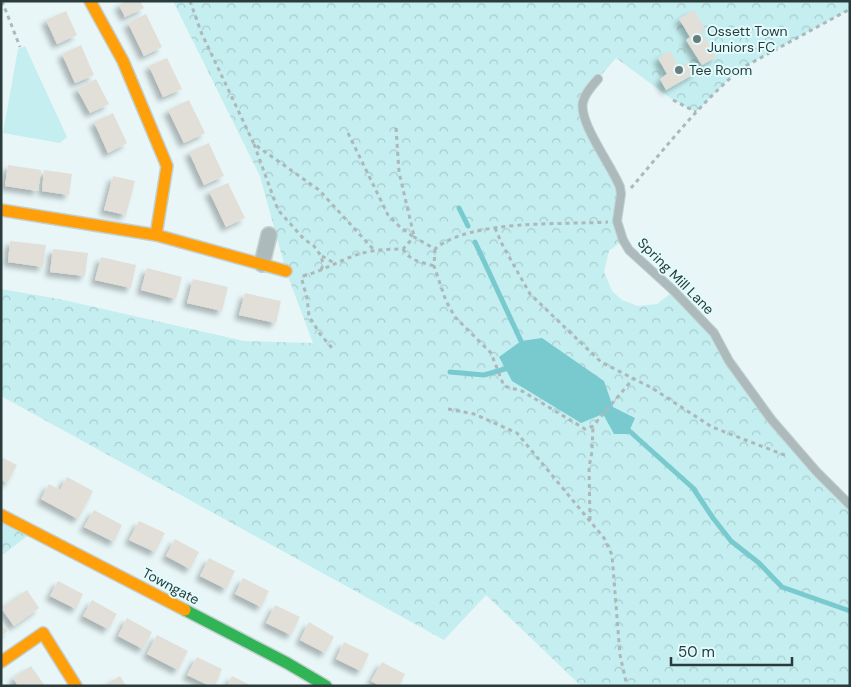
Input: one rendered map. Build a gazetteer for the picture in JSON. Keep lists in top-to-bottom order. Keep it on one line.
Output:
{"streets":{"street":["Towngate"],"lane":["Spring Mill Lane"]},"places":["Ossett Town Juniors FC","Tee Room"],"scale_bar":"50 m"}
